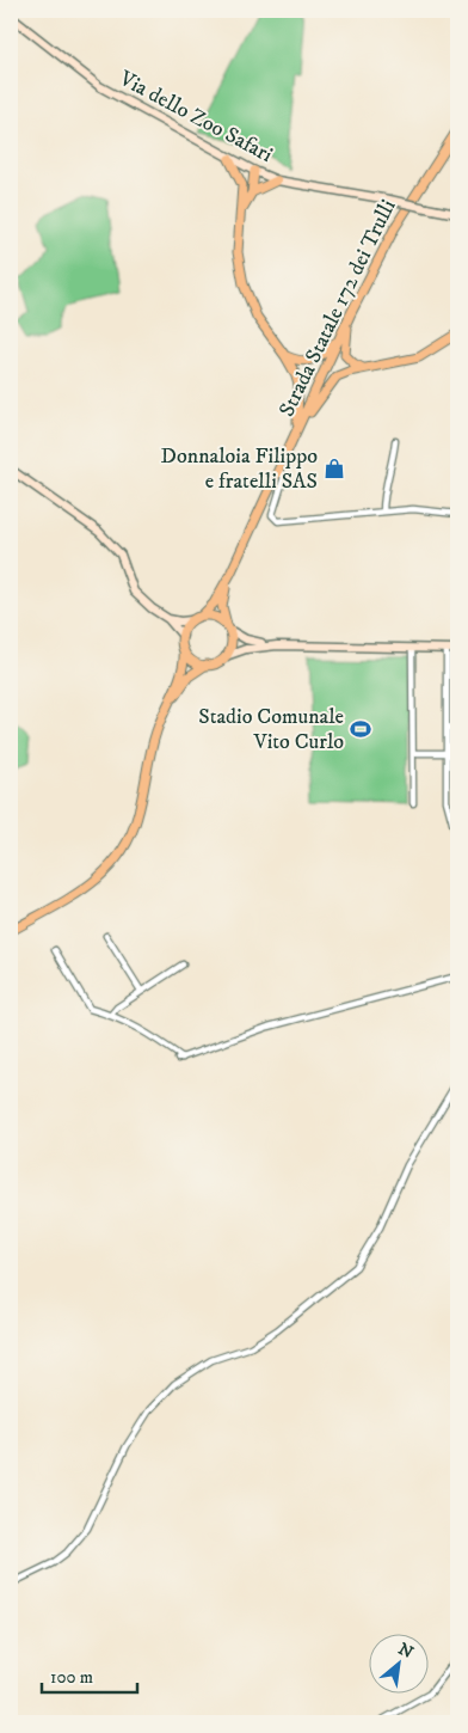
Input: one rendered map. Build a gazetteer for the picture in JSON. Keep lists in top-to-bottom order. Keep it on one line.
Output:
{"streets":{"main road":["Strada Statale 172 dei Trulli"],"street":["Via dello Zoo Safari"]},"places":{"shop":["Donnaloia Filippo e fratelli SAS"],"sports":["Stadio Comunale Vito Curlo"]},"scale_bar":"100 m","north":"top right"}
